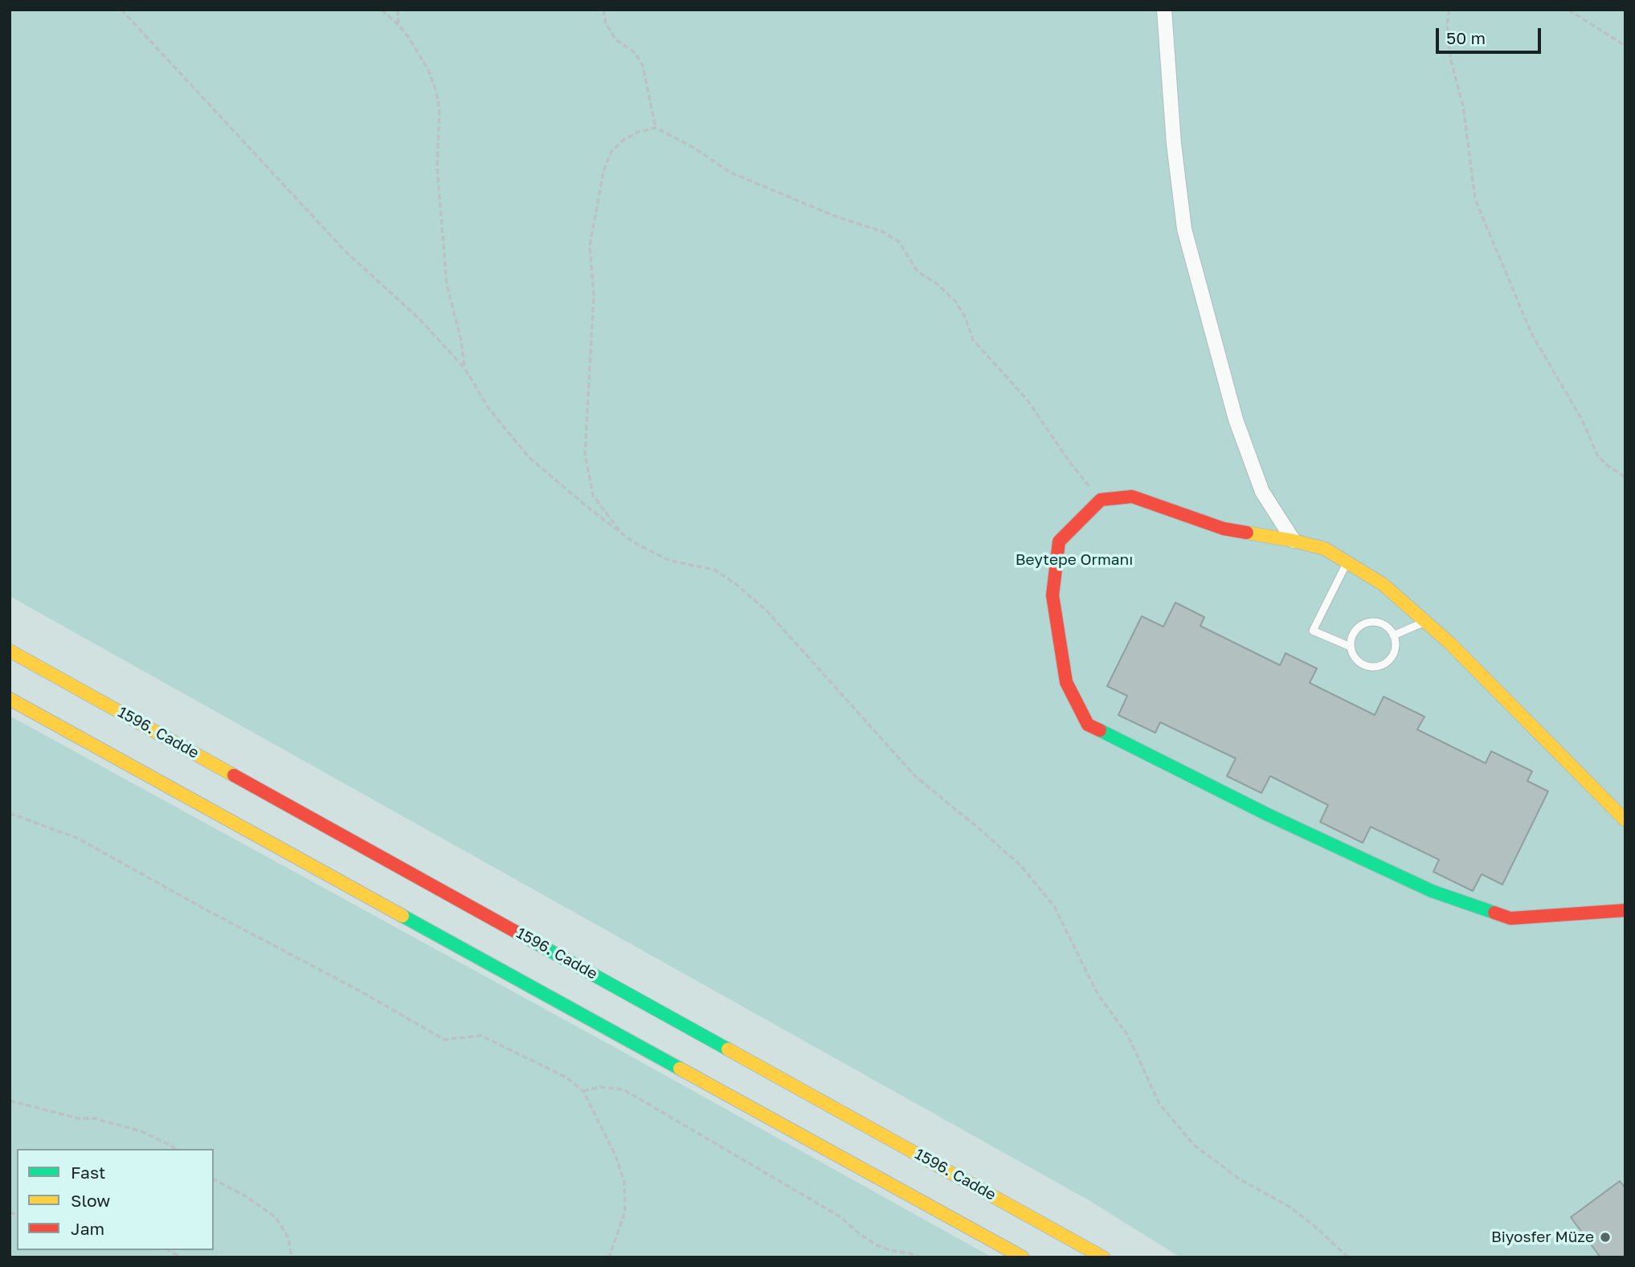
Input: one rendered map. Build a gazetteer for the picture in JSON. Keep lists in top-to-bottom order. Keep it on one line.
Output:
{"streets":{"main road":["1596. Cadde"]},"parks":["Beytepe Ormanı"],"places":["Biyosfer Müze"],"legend":["Fast","Slow","Jam"],"scale_bar":"50 m"}
